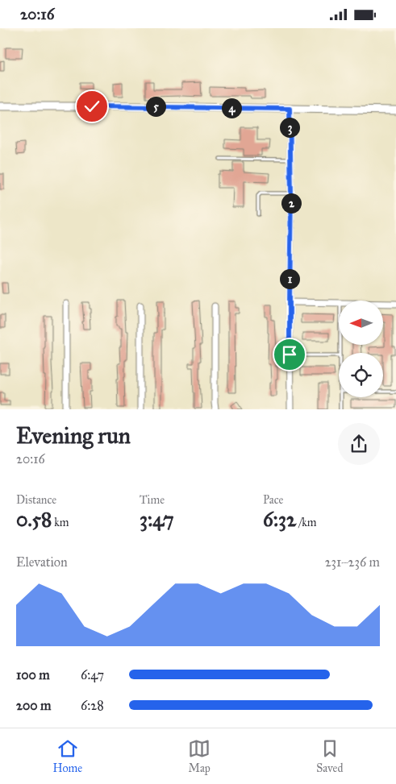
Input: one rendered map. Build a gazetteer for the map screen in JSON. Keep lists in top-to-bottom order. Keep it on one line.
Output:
{"north":"left","page":{"status":"20:16","pins":["5","4","3","2","1"],"heading":["Evening run","20:16"],"stats":[["Distance","0.58 km"],["Time","3:47"],["Pace","6:32 /km"]],"chart":["Elevation","231–236 m"],"list":[{"name":"100 m","note":"6:47"},{"name":"200 m","note":"6:28"}],"tabs":["Home","Map","Saved"]}}
